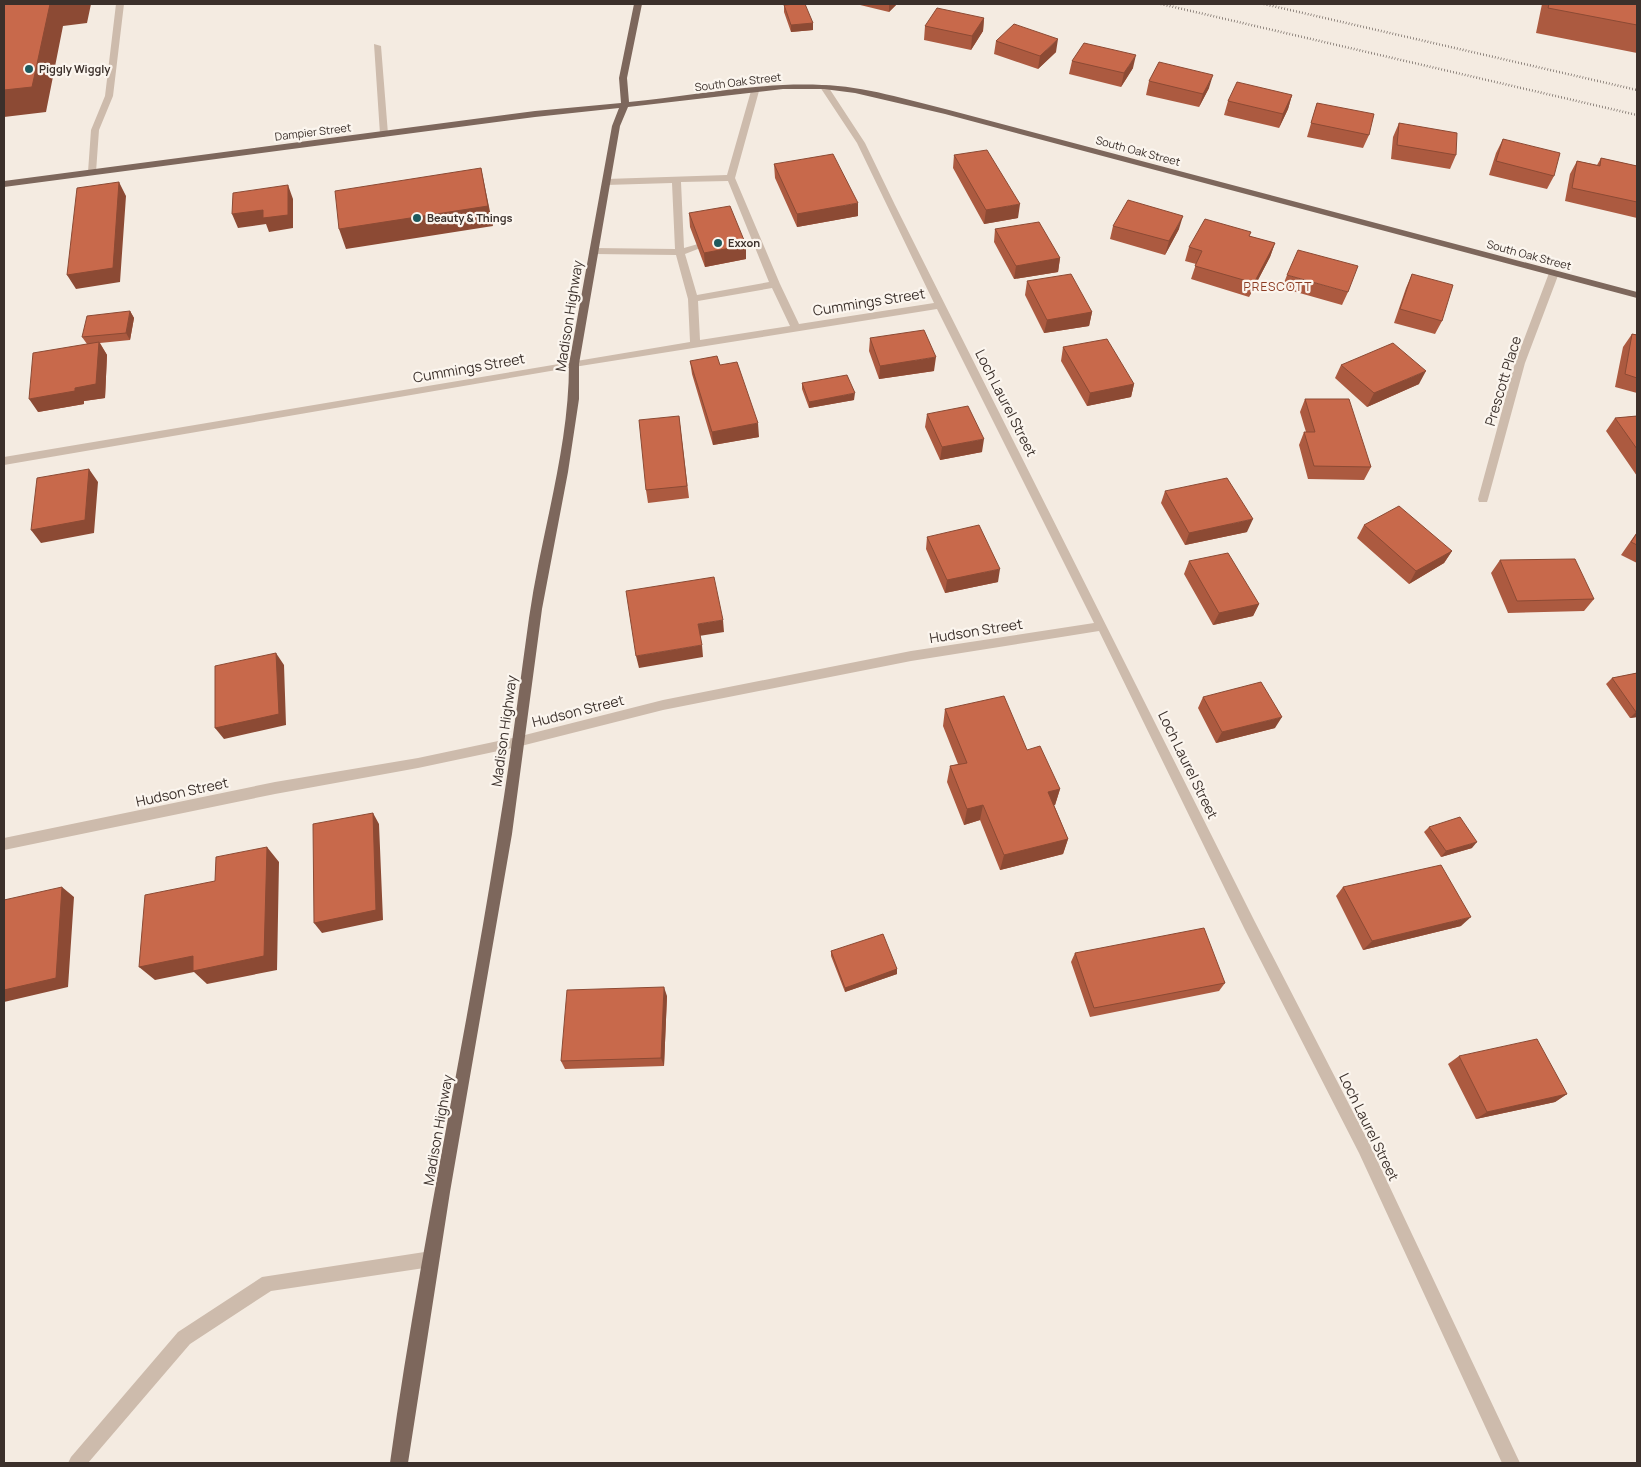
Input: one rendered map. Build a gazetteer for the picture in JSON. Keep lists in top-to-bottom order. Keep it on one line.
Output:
{"streets":{"main road":["South Oak Street","Dampier Street","Madison Highway"],"street":["Cummings Street","Prescott Place","Loch Laurel Street","Hudson Street"]},"crossings":[["South Oak Street","Dampier Street"],["South Oak Street","Madison Highway"],["South Oak Street","Prescott Place"],["South Oak Street","Loch Laurel Street"],["Dampier Street","Madison Highway"],["Cummings Street","Madison Highway"],["Cummings Street","Loch Laurel Street"],["Madison Highway","Hudson Street"],["Loch Laurel Street","Hudson Street"]],"districts":["PRESCOTT"],"places":["Piggly Wiggly","Beauty & Things","Exxon"]}
